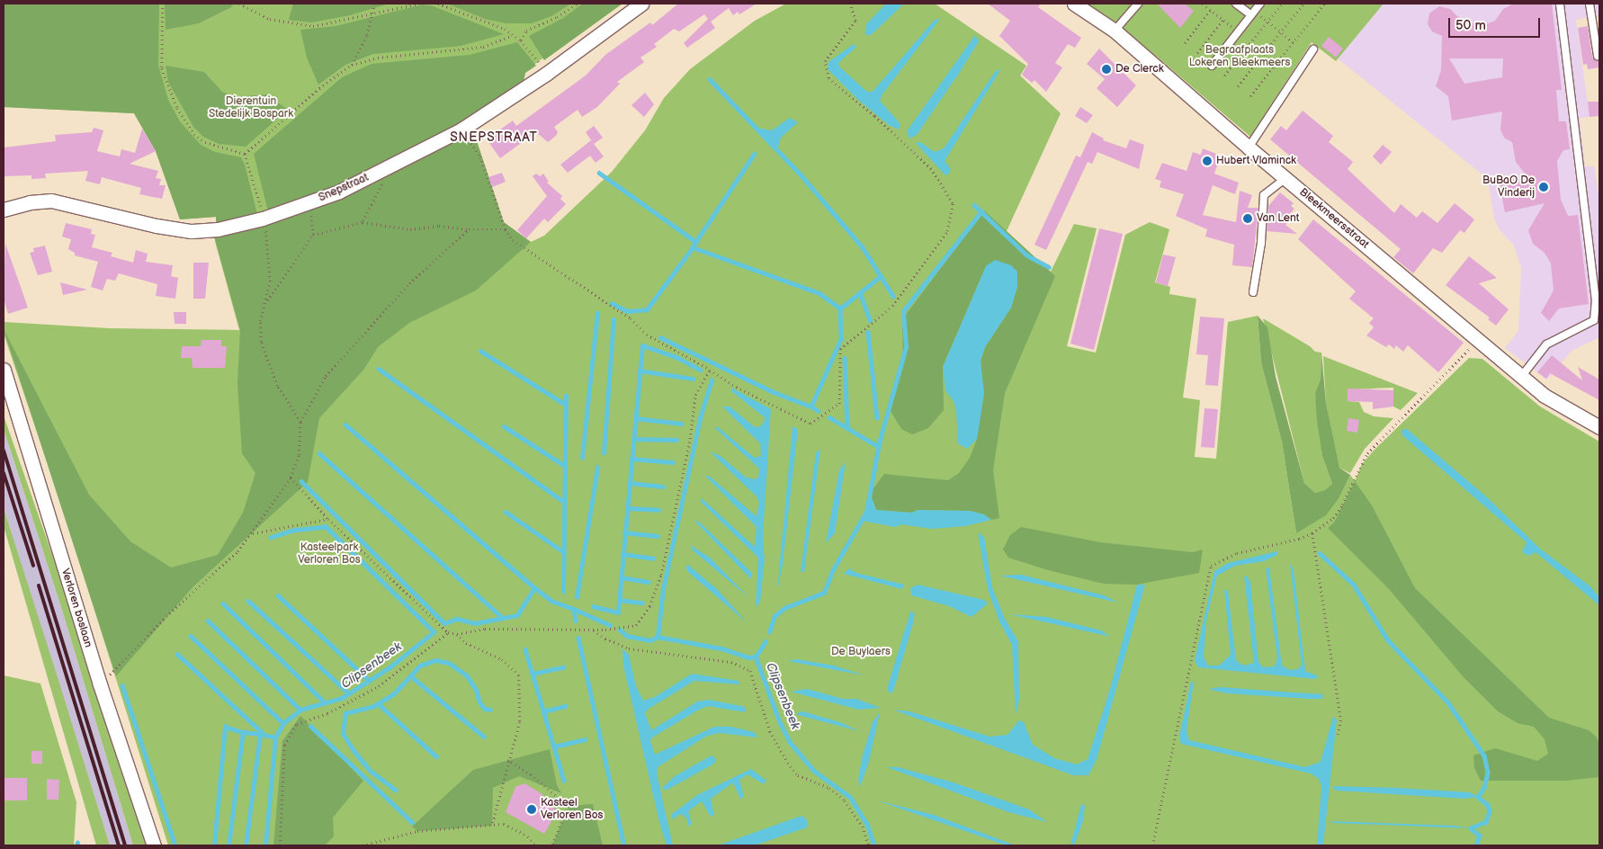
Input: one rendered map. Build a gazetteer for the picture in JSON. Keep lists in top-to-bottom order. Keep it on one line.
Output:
{"streets":{"street":["Snepstraat","Bleekmeersstraat","Verloren boslaan"]},"districts":["SNEPSTRAAT"],"water":["Clipsenbeek"],"parks":["Begraafplaats Lokeren Bleekmeers","Dierentuin Stedelijk Bospark","Kasteelpark Verloren Bos","De Buylaers"],"places":["De Clerck","Hubert Vlaminck","BuBaO De Vinderij","Van Lent","Kasteel Verloren Bos"],"scale_bar":"50 m"}
